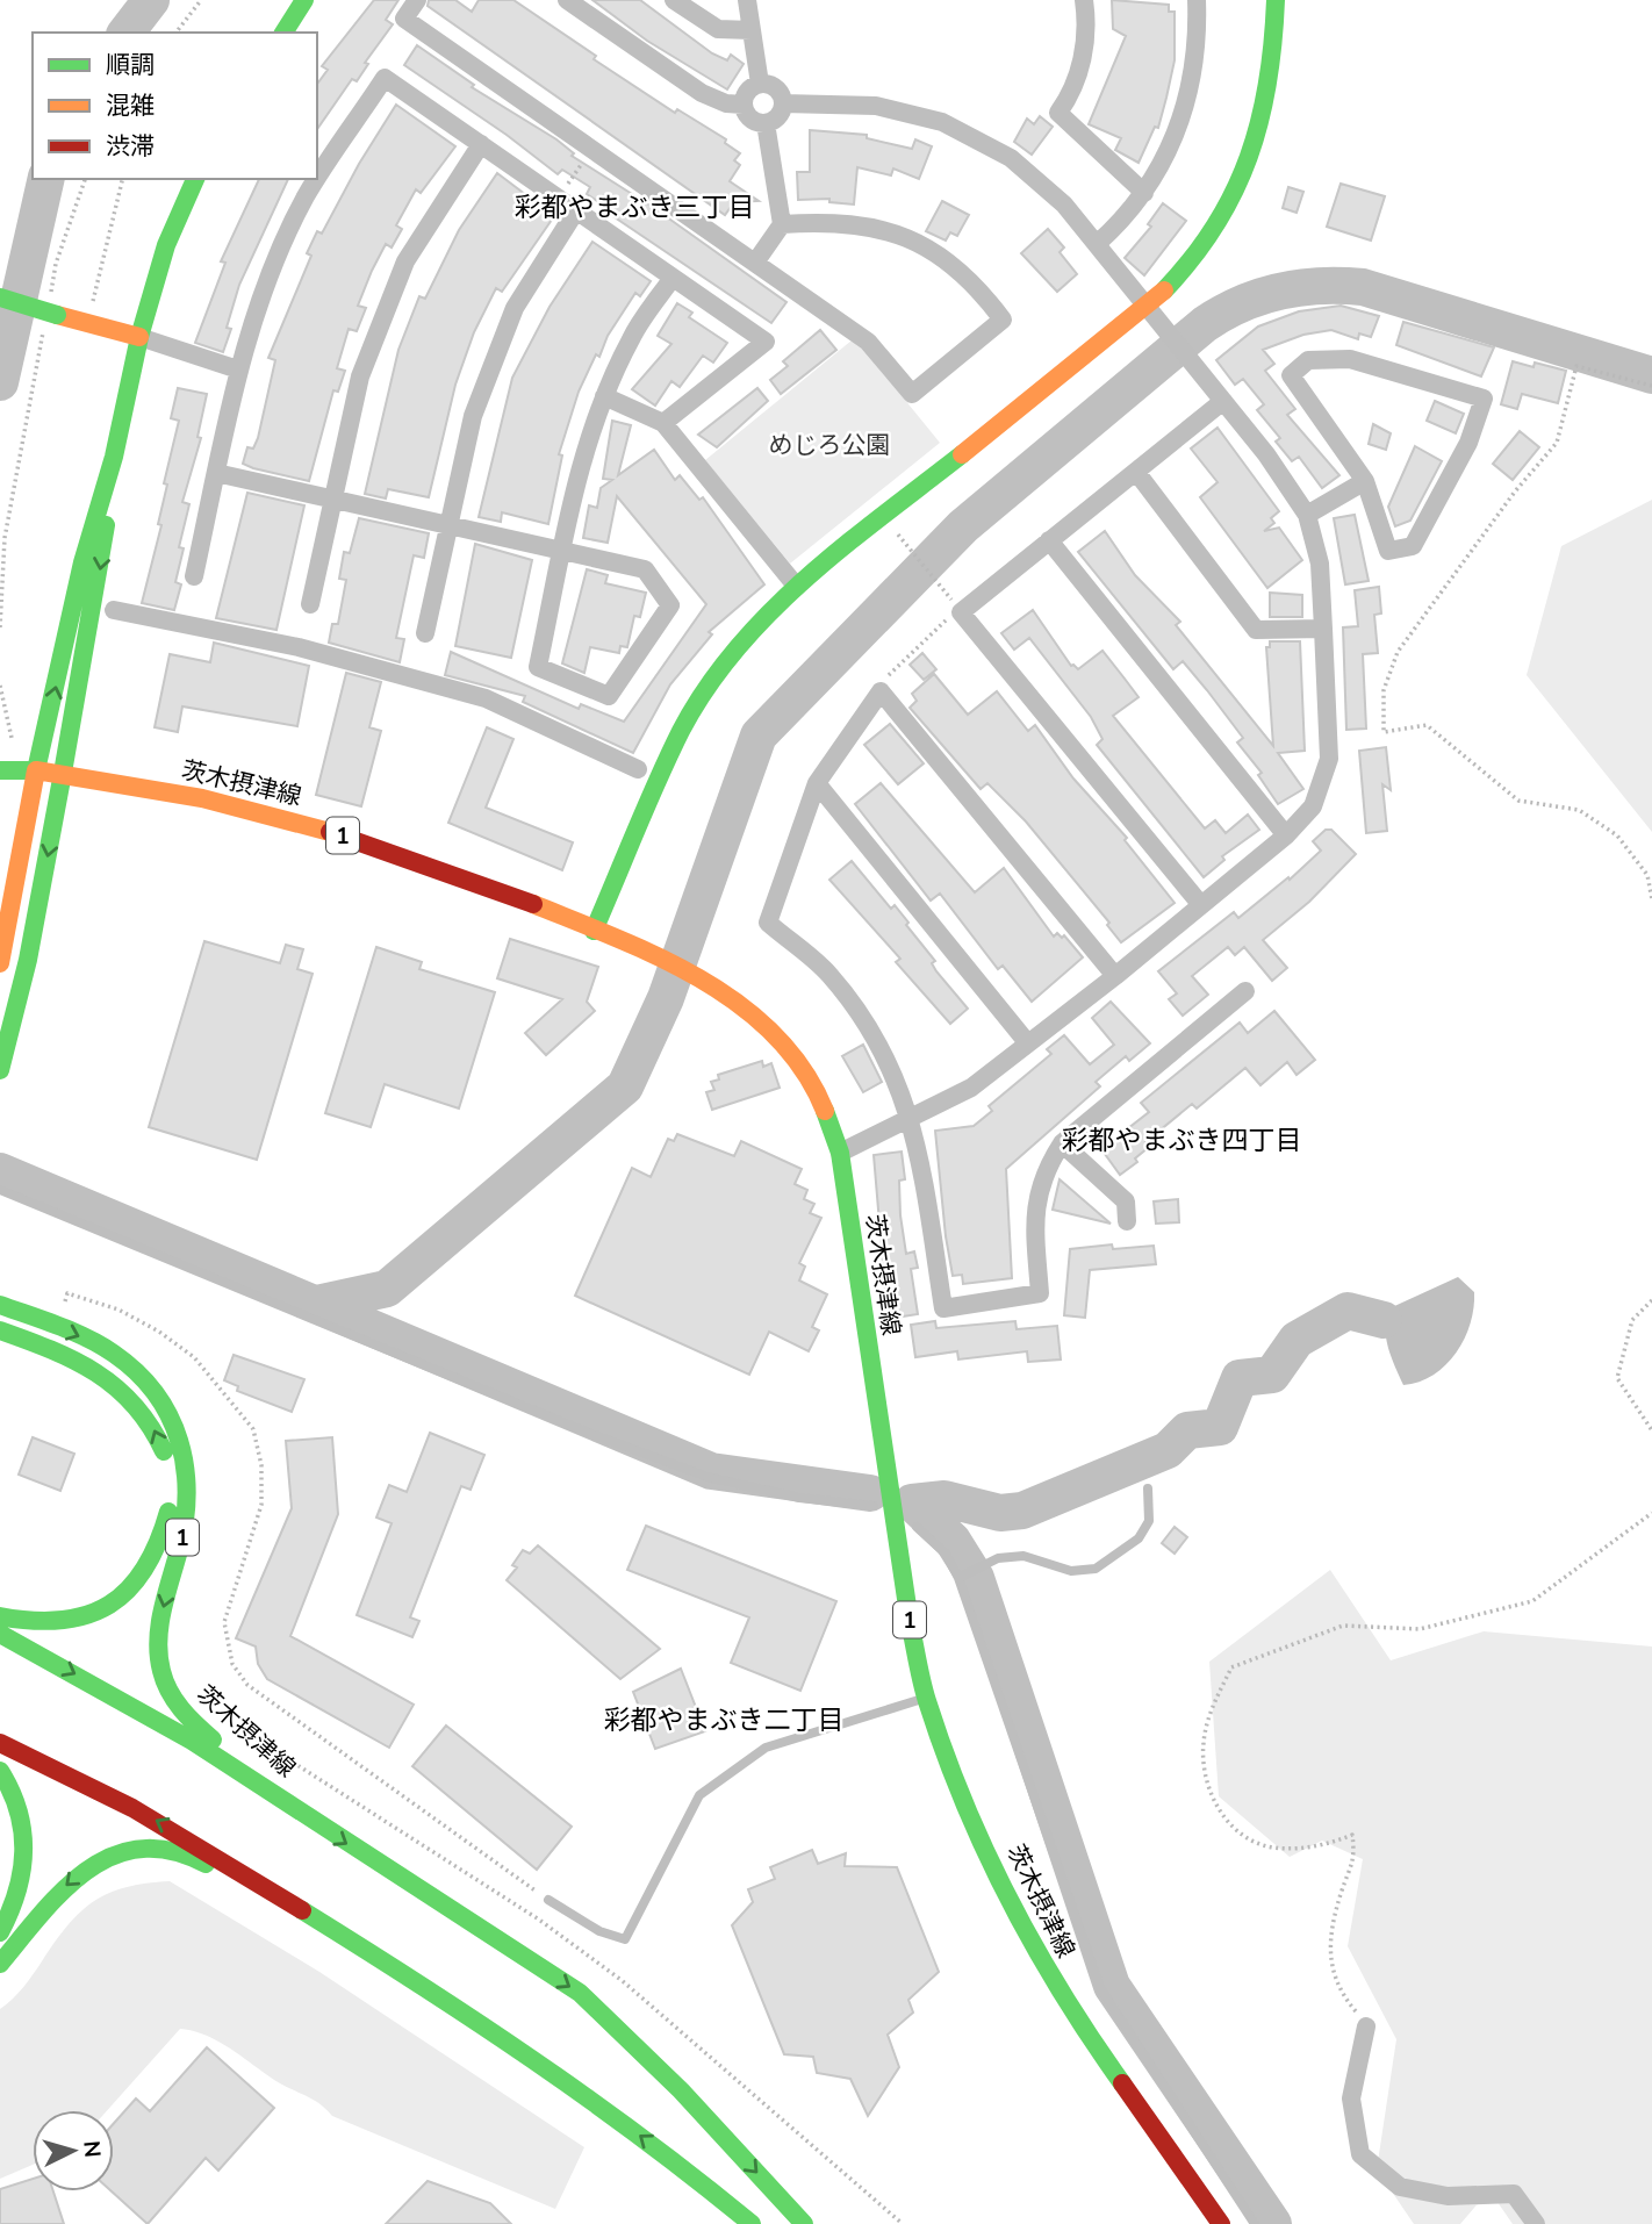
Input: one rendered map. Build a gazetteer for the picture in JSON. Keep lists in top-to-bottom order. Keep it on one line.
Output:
{"streets":{"main road":["茨木摂津線","1"]},"districts":["彩都やまぶき三丁目","彩都やまぶき四丁目","彩都やまぶき二丁目"],"parks":["めじろ公園"],"legend":["順調","混雑","渋滞"],"north":"right"}
